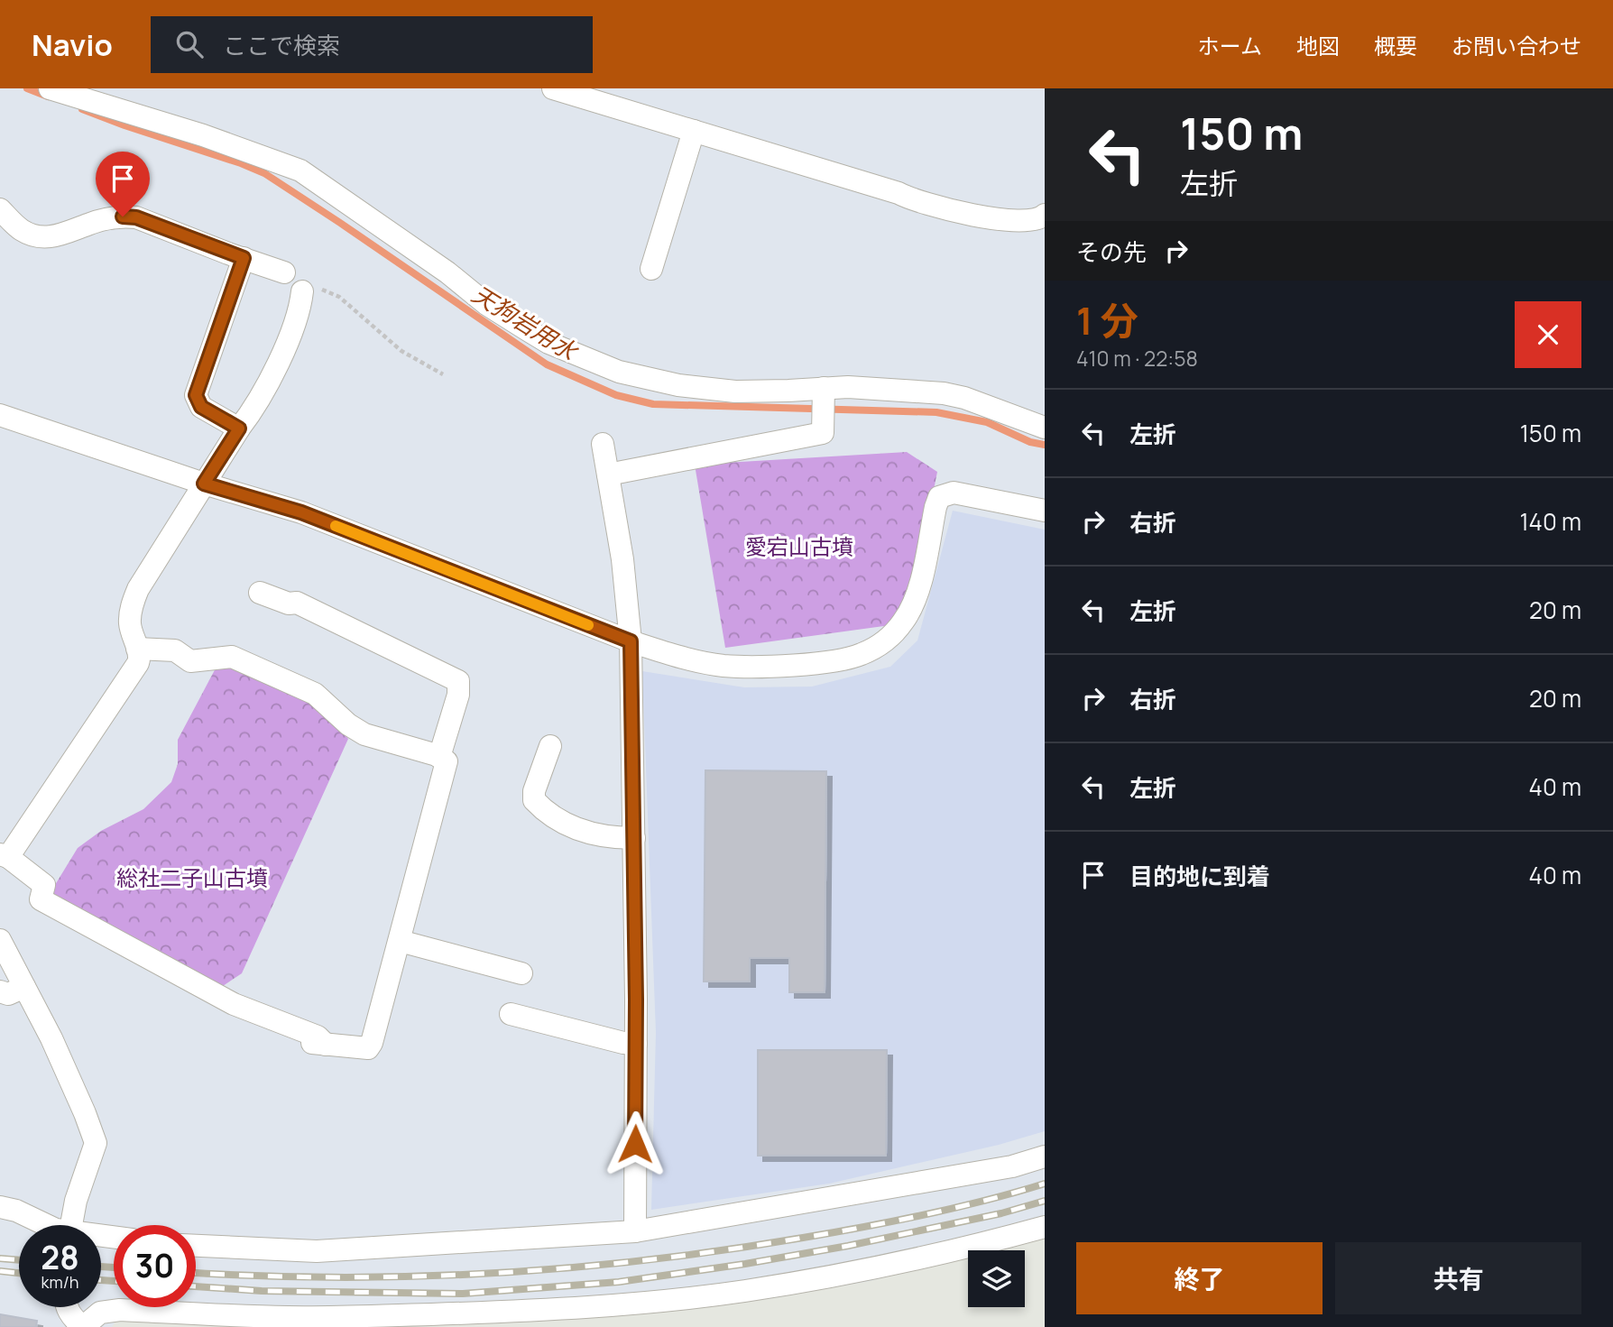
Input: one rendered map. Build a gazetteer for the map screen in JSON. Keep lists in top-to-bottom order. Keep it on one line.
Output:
{"water":["天狗岩用水"],"parks":["愛宕山古墳","総社二子山古墳"],"page":{"header":"Navio","search":"ここで検索","nav":["ホーム","地図","概要","お問い合わせ"],"turn":["150 m","左折"],"then":"その先","heading":["1 分","410 m · 22:58"],"list":[{"name":"左折","value":"150 m"},{"name":"右折","value":"140 m"},{"name":"左折","value":"20 m"},{"name":"右折","value":"20 m"},{"name":"左折","value":"40 m"},{"name":"目的地に到着","value":"40 m"}],"speed":"28 km/h","limit":"30","buttons":["終了","共有"]}}
